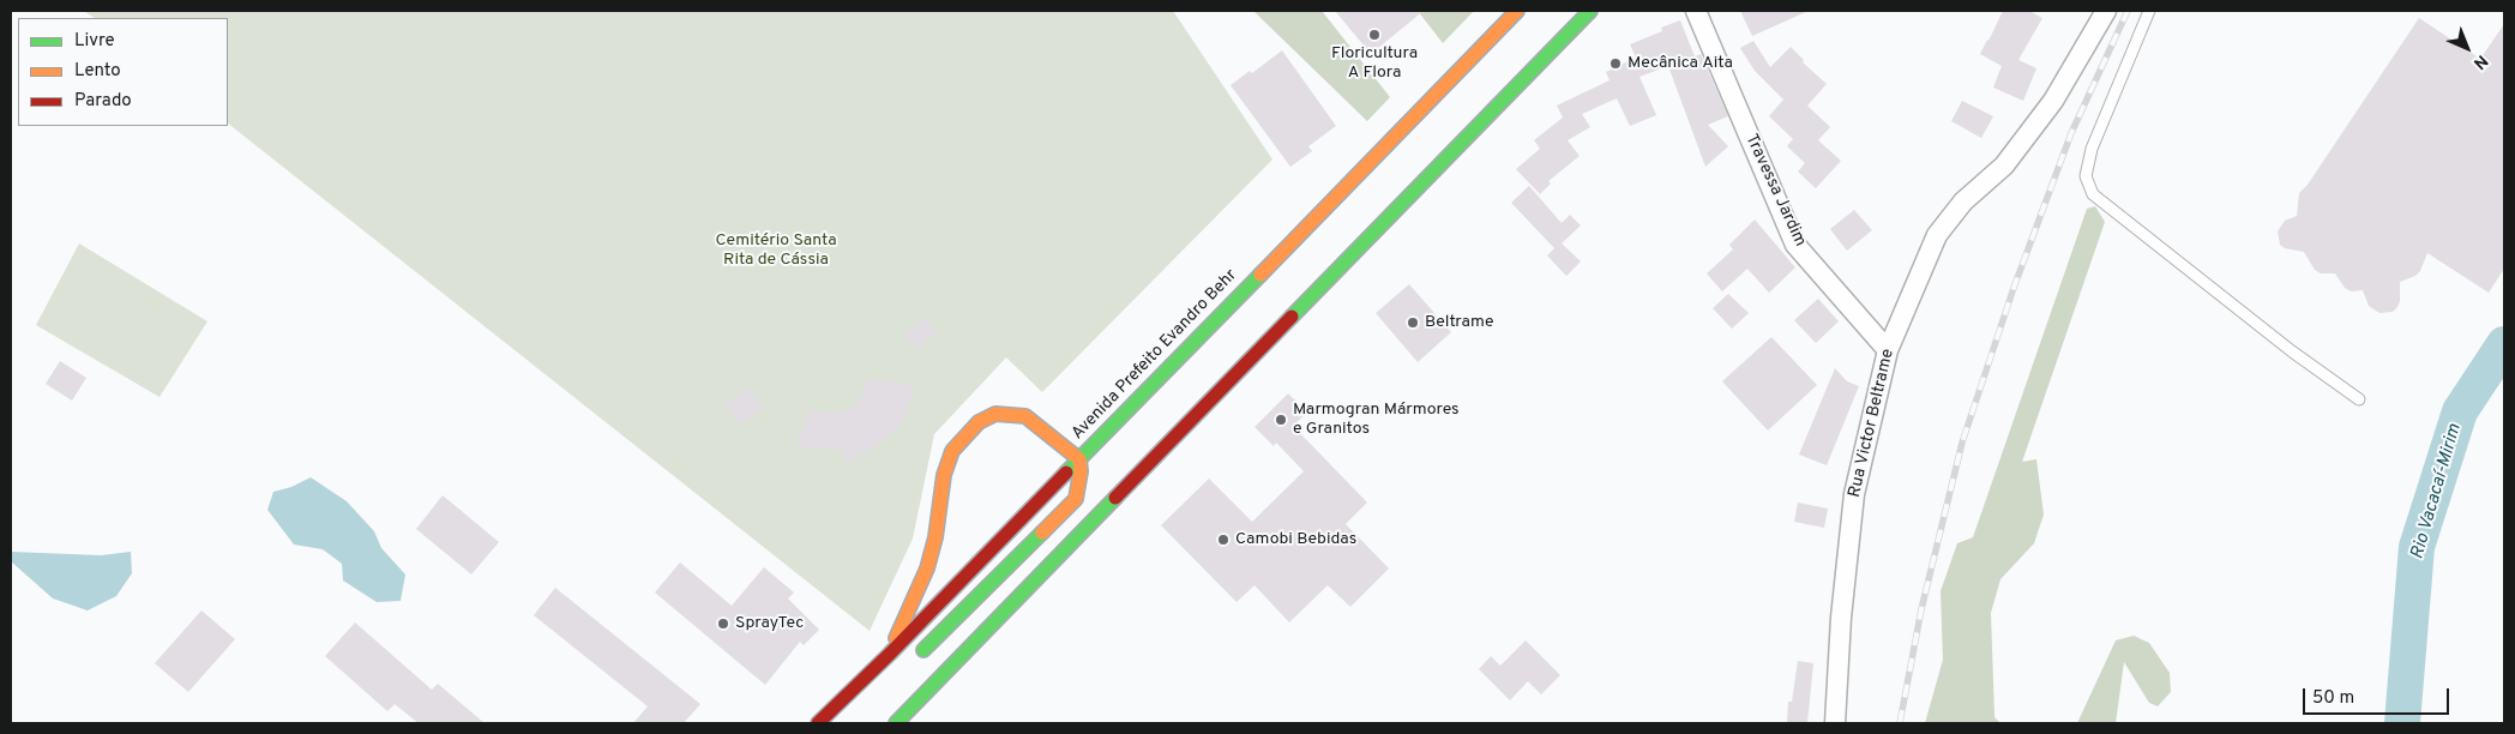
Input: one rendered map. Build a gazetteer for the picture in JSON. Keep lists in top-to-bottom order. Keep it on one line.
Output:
{"streets":{"highway":["Avenida Prefeito Evandro Behr"],"street":["Travessa Jardim","Rua Victor Beltrame"]},"crossings":[["Travessa Jardim","Rua Victor Beltrame"]],"water":["Rio Vacacaí-Mirim"],"parks":["Cemitério Santa Rita de Cássia"],"places":["Floricultura A Flora","Mecânica Aita","Beltrame","Marmogran Mármores e Granitos","Camobi Bebidas","SprayTec"],"legend":["Livre","Lento","Parado"],"scale_bar":"50 m","north":"bottom right"}
